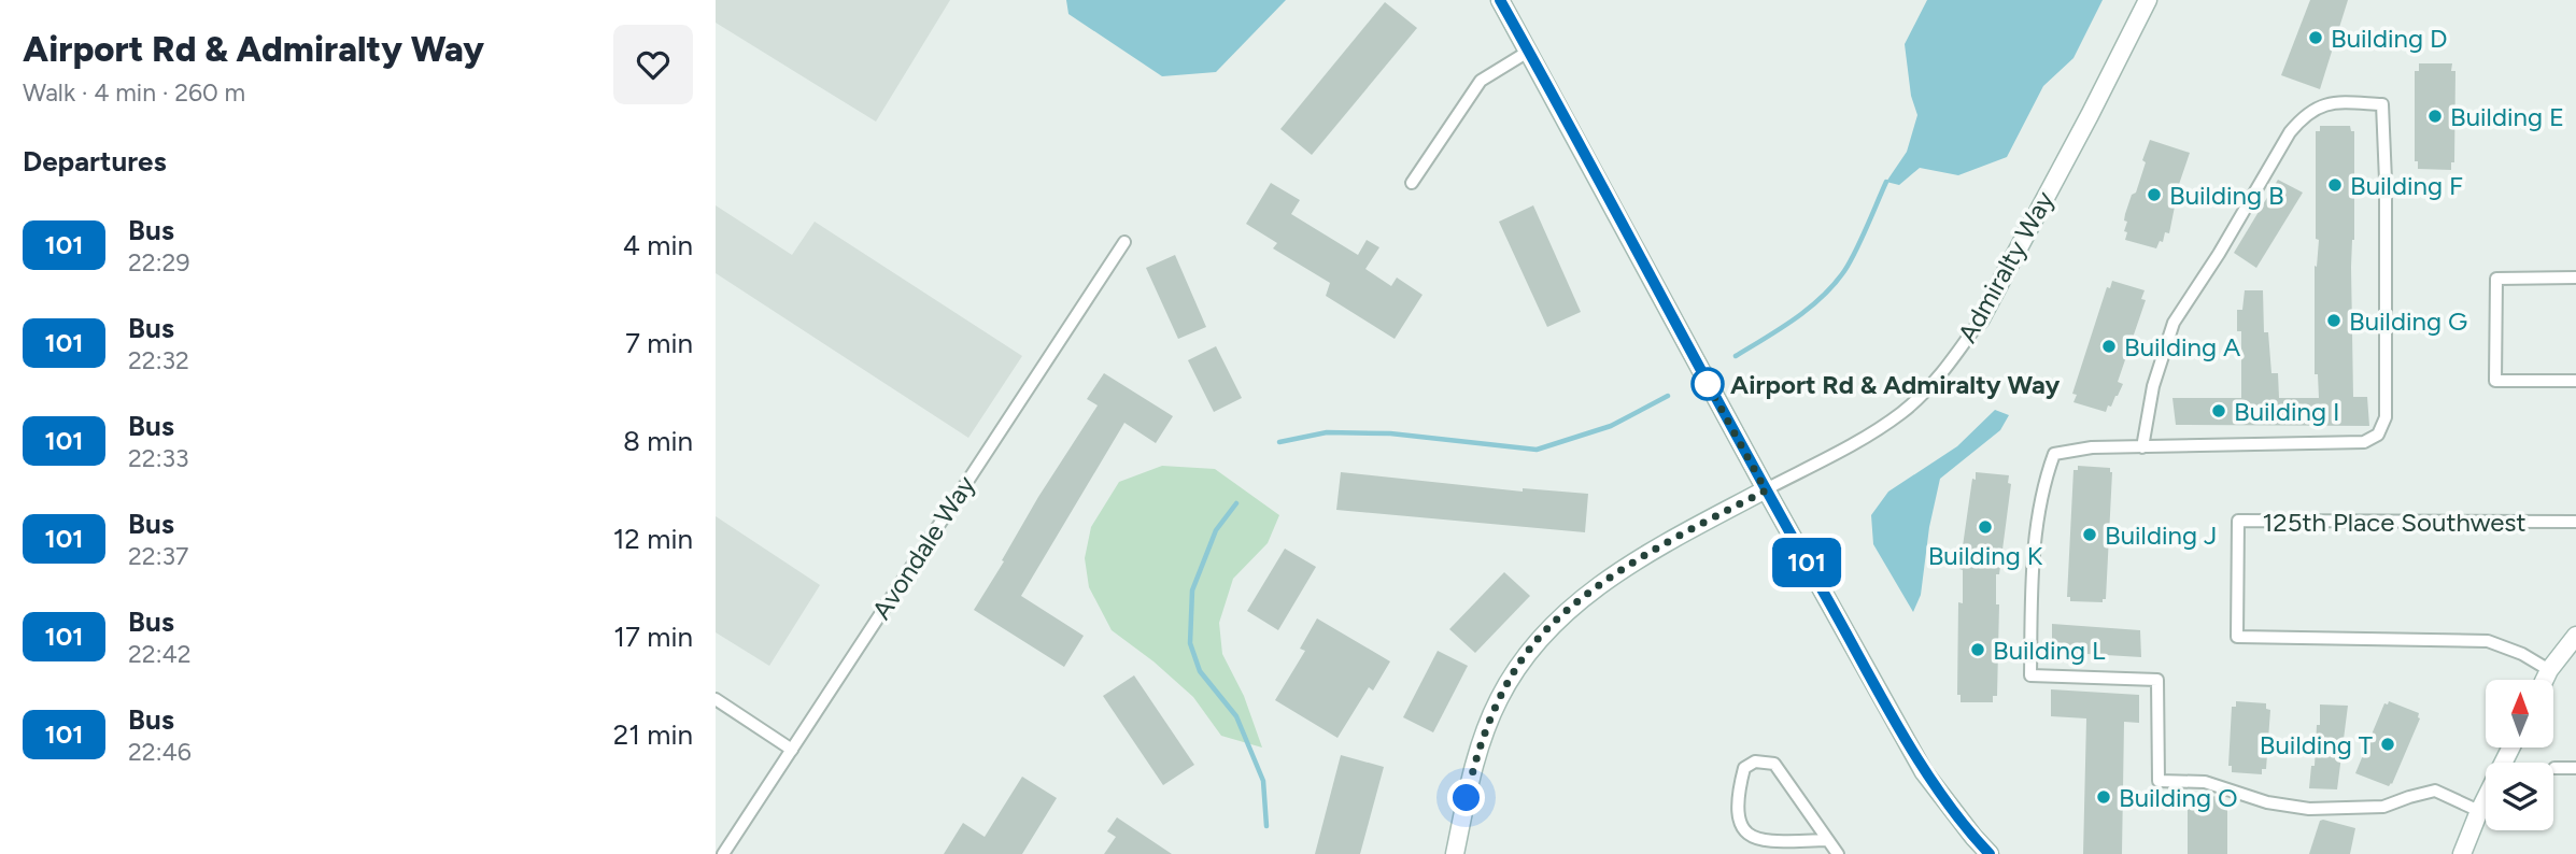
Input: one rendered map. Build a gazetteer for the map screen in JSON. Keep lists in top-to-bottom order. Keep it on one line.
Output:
{"streets":{"street":["Admiralty Way","125th Place Southwest","Avondale Way"]},"places":["Building D","Building E","Building F","Building B","Building G","Building A","Airport Rd & Admiralty Way","Building I","Building K","Building J","Building L","Building T","Building O"],"lines":["bus line 101"],"north":"top","page":{"heading":[["Airport Rd & Admiralty Way","Walk · 4 min · 260 m"],"Departures"],"on_map":"101","list":[{"mark":"101","name":"Bus","note":"22:29","value":"4 min"},{"mark":"101","name":"Bus","note":"22:32","value":"7 min"},{"mark":"101","name":"Bus","note":"22:33","value":"8 min"},{"mark":"101","name":"Bus","note":"22:37","value":"12 min"},{"mark":"101","name":"Bus","note":"22:42","value":"17 min"},{"mark":"101","name":"Bus","note":"22:46","value":"21 min"}]}}
